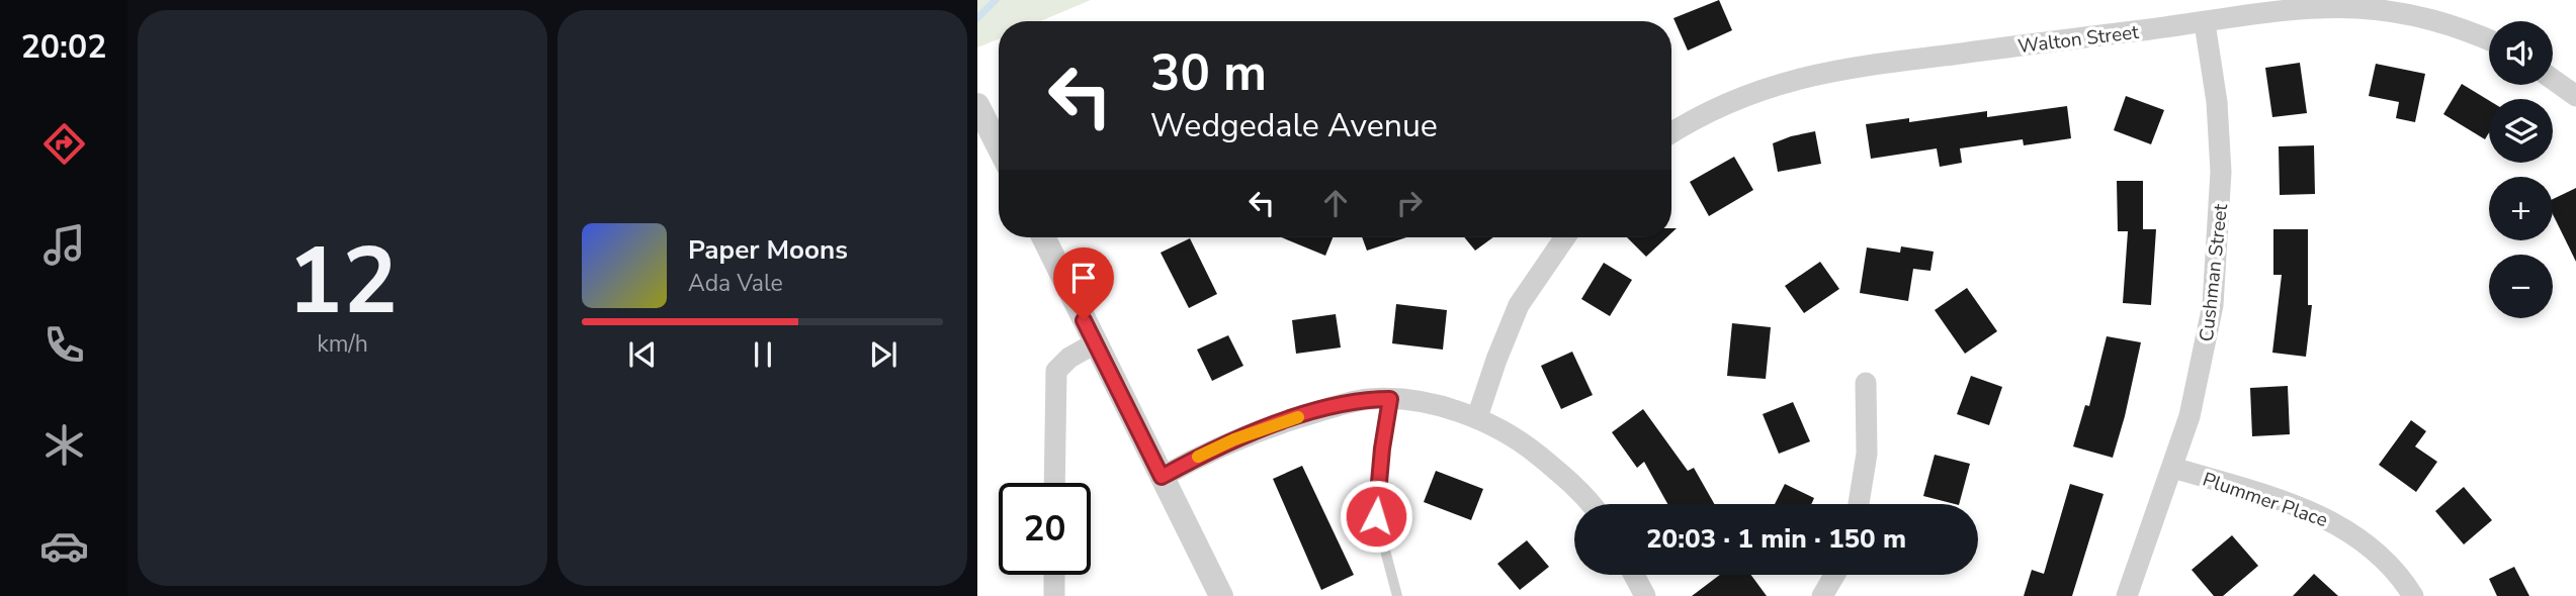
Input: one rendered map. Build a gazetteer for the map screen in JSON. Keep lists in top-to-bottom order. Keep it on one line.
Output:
{"streets":{"street":["Walton Street","Cushman Street","Plummer Place"]},"crossings":[["Walton Street","Cushman Street"],["Cushman Street","Plummer Place"]],"page":{"tabs":"20:02","tile":["12","km/h"],"map_buttons":["+","−"],"turn":["30 m","Wedgedale Avenue"],"song":["Paper Moons","Ada Vale"],"limit":"20","trip":"20:03 · 1 min · 150 m"}}
